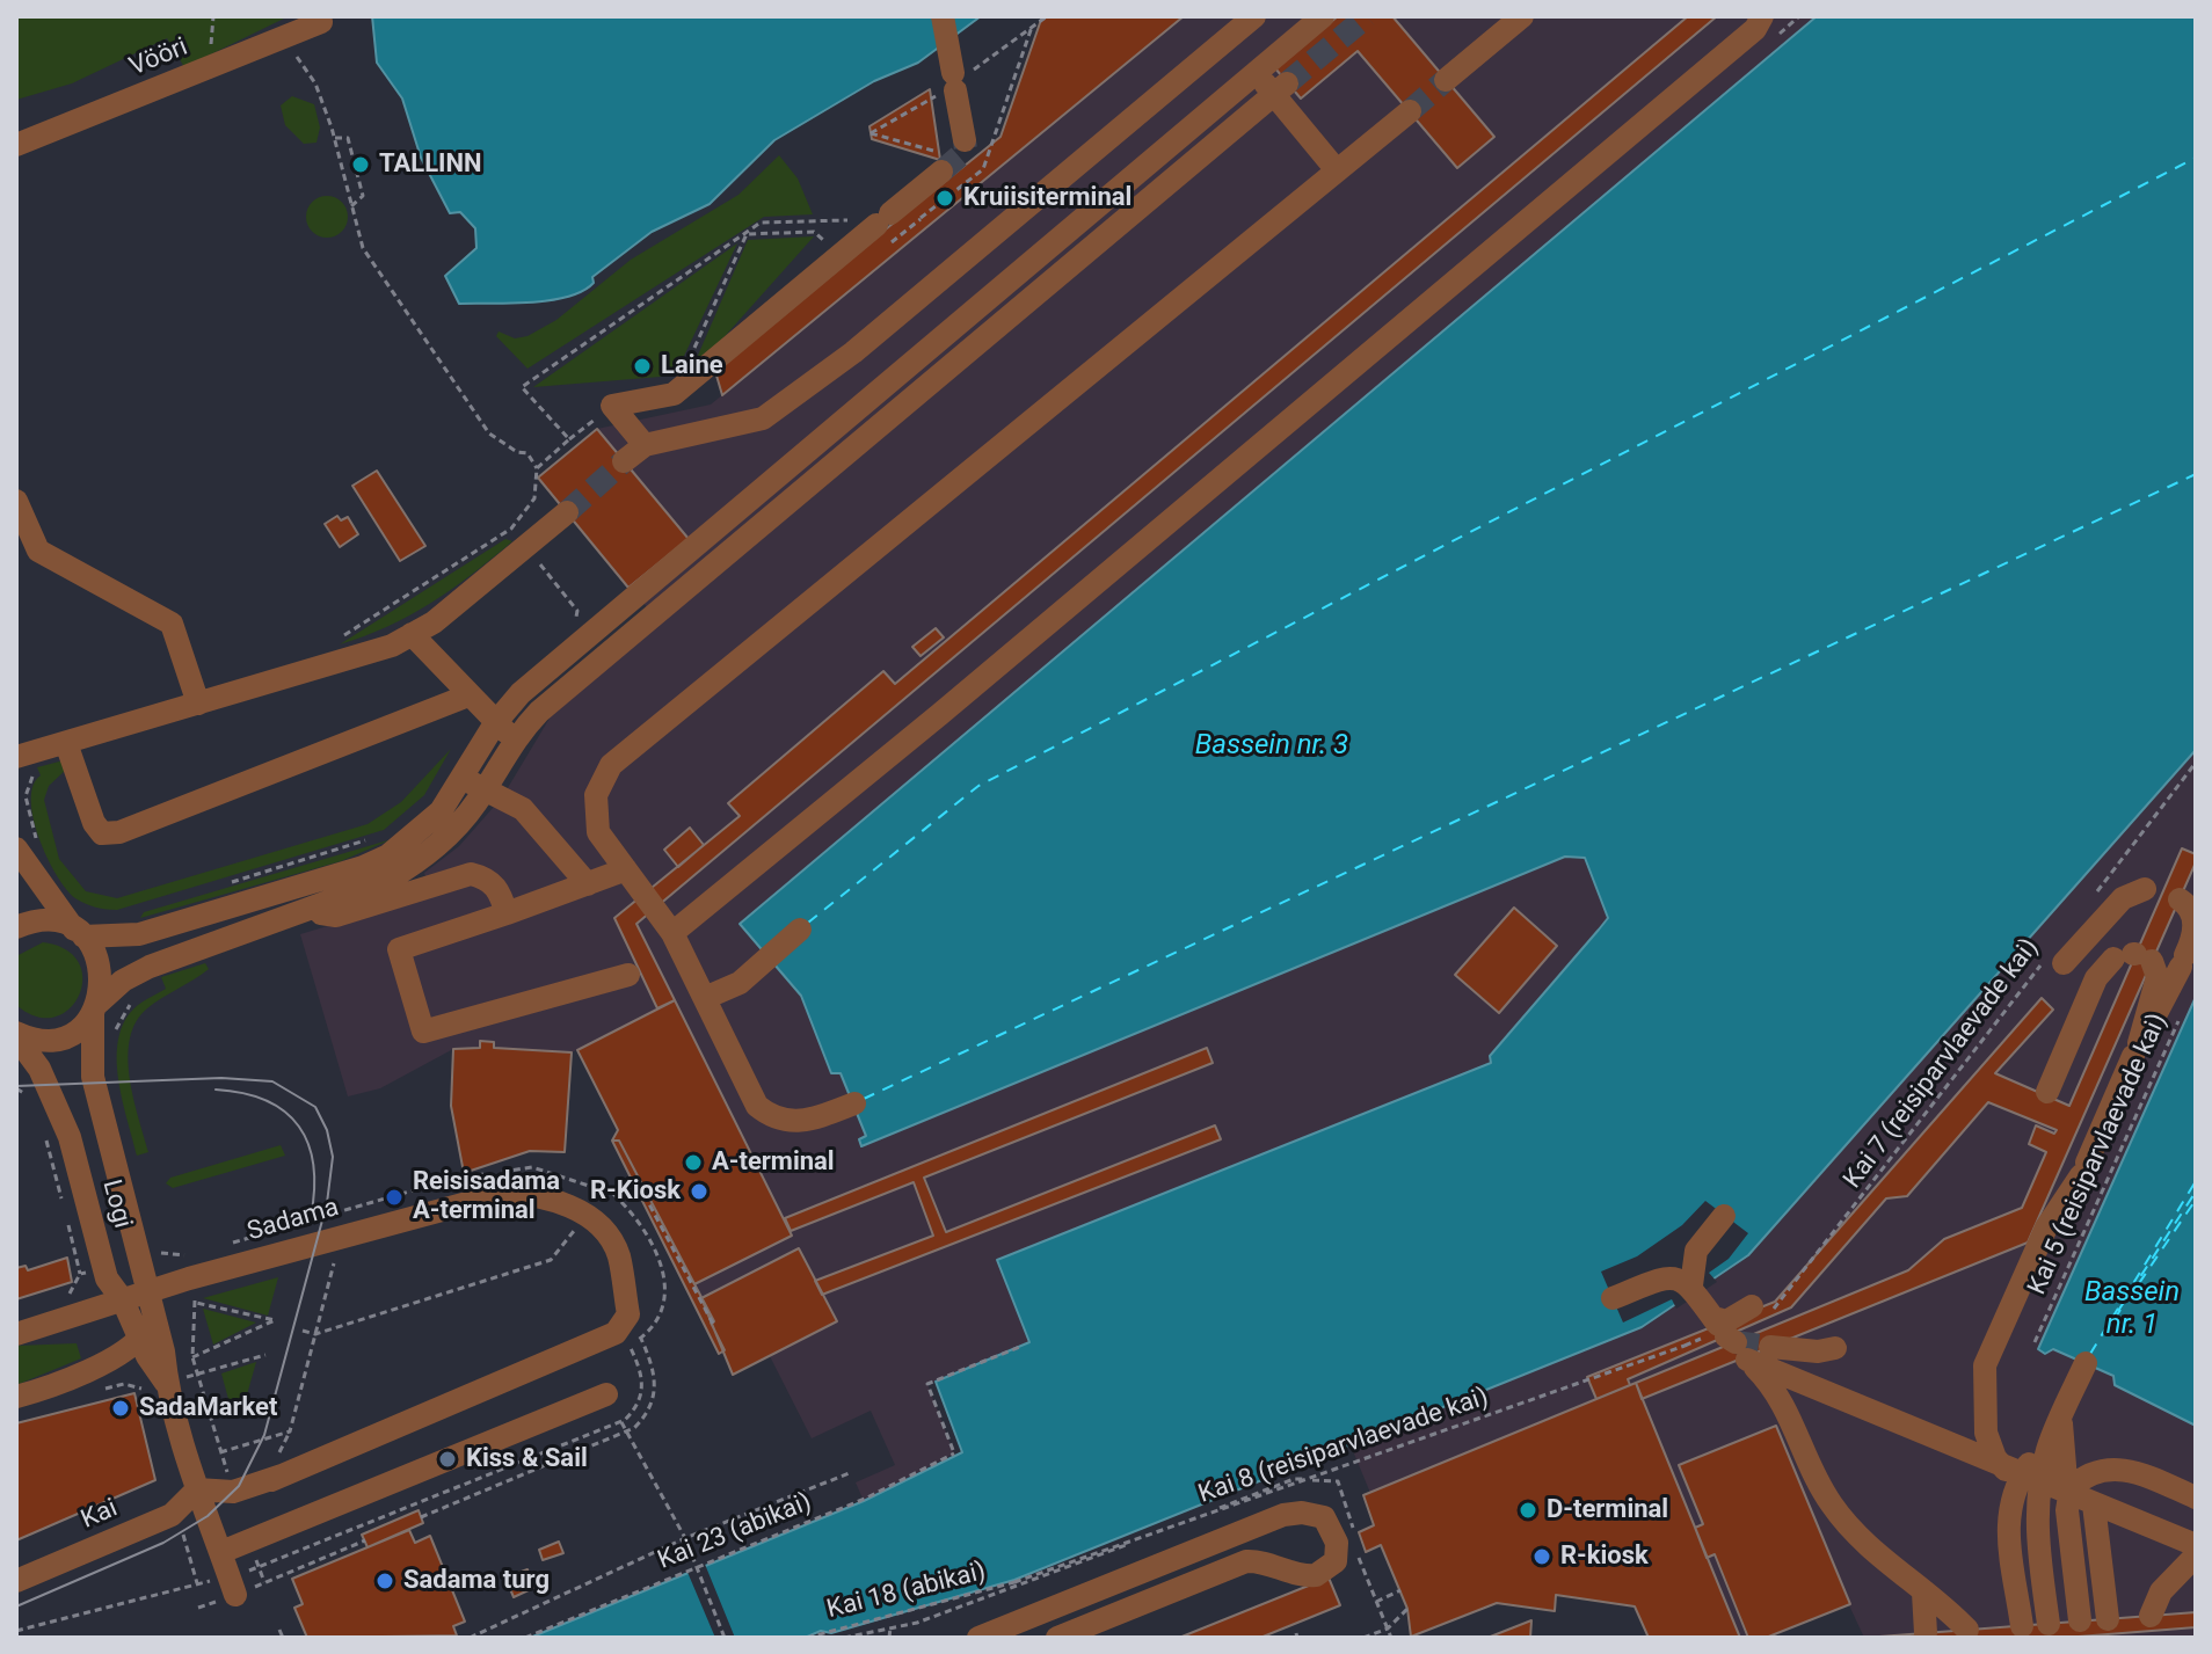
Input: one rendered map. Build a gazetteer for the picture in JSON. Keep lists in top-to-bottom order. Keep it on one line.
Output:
{"streets":{"street":["Vööri","Logi","Sadama","Kai"],"path":["Kai 7 (reisiparvlaevade kai)","Kai 5 (reisiparvlaevade kai)","Kai 8 (reisiparvlaevade kai)","Kai 23 (abikai)","Kai 18 (abikai)"]},"crossings":[["Logi","Sadama"],["Logi","Kai"],["Kai 8 (reisiparvlaevade kai)","Kai 18 (abikai)"]],"water":["Bassein nr. 3","Bassein nr. 1"],"places":["TALLINN","Kruiisiterminal","Laine","A-terminal","R-Kiosk","Reisisadama A-terminal","SadaMarket","Kiss & Sail","D-terminal","R-kiosk","Sadama turg"]}
